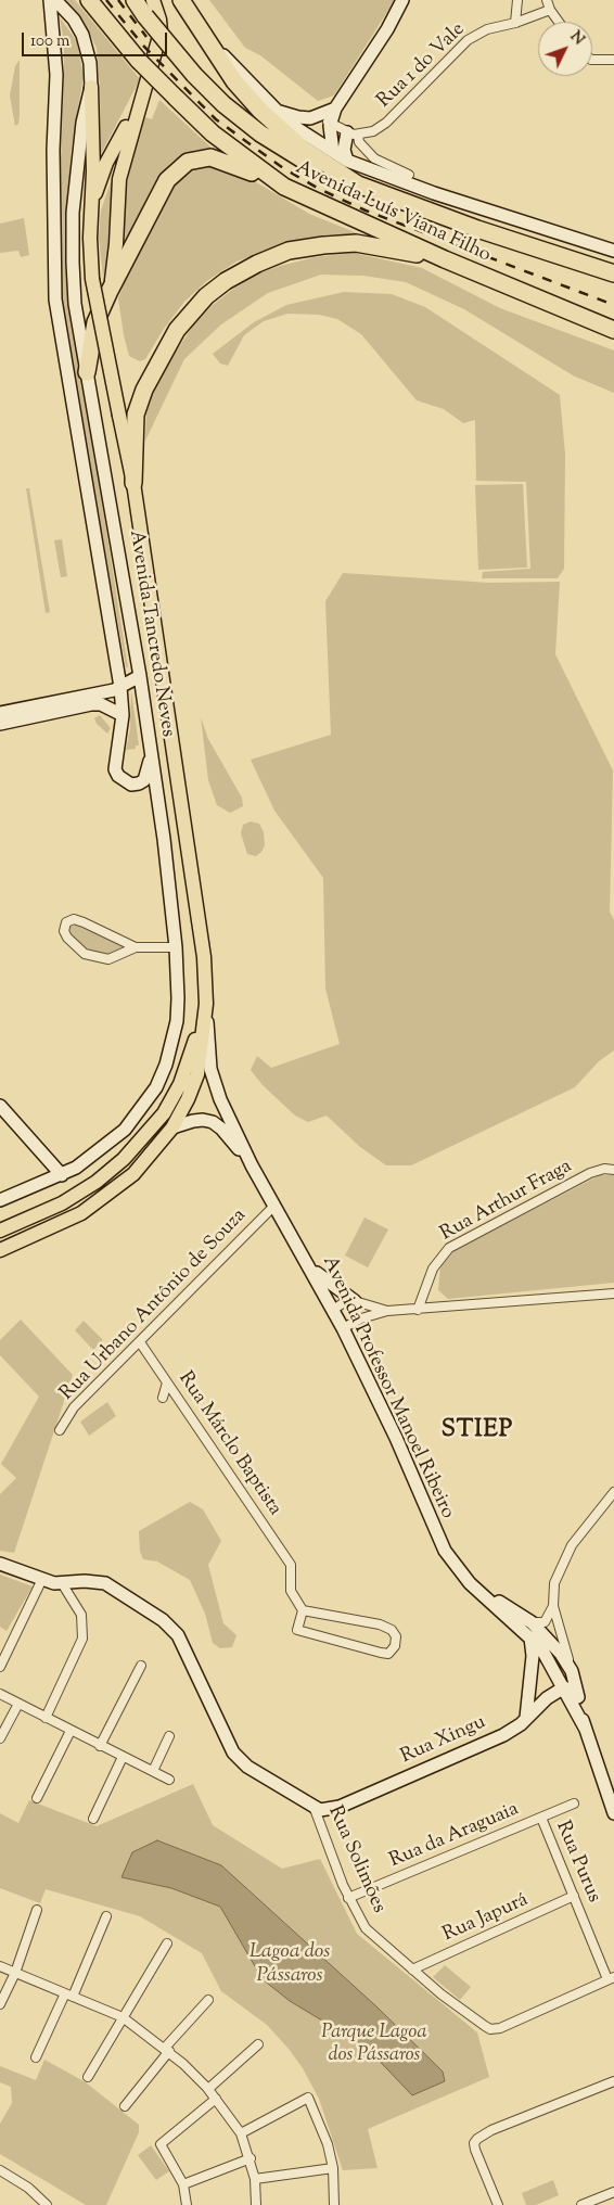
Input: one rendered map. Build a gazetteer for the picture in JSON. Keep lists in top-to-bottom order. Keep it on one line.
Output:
{"streets":{"highway":["Avenida Luís Viana Filho"],"main road":["Avenida Tancredo Neves"],"street":["Rua 1 do Vale","Rua Arthur Fraga","Rua Urbano Antônio de Souza","Avenida Professor Manoel Ribeiro","Rua Márclo Baptista","Rua Xingu","Rua da Araguaia","Rua Solimões","Rua Purus","Rua Japurá"]},"crossings":[["Avenida Tancredo Neves","Avenida Professor Manoel Ribeiro"],["Rua Urbano Antônio de Souza","Avenida Professor Manoel Ribeiro"],["Rua Urbano Antônio de Souza","Rua Márclo Baptista"],["Avenida Professor Manoel Ribeiro","Rua Xingu"],["Rua Xingu","Rua Solimões"],["Rua da Araguaia","Rua Solimões"],["Rua da Araguaia","Rua Purus"],["Rua Solimões","Rua Purus"],["Rua Solimões","Rua Japurá"],["Rua Purus","Rua Japurá"]],"districts":["STIEP"],"water":["Lagoa dos Pássaros"],"parks":["Parque Lagoa dos Pássaros"],"scale_bar":"100 m","north":"top right"}
